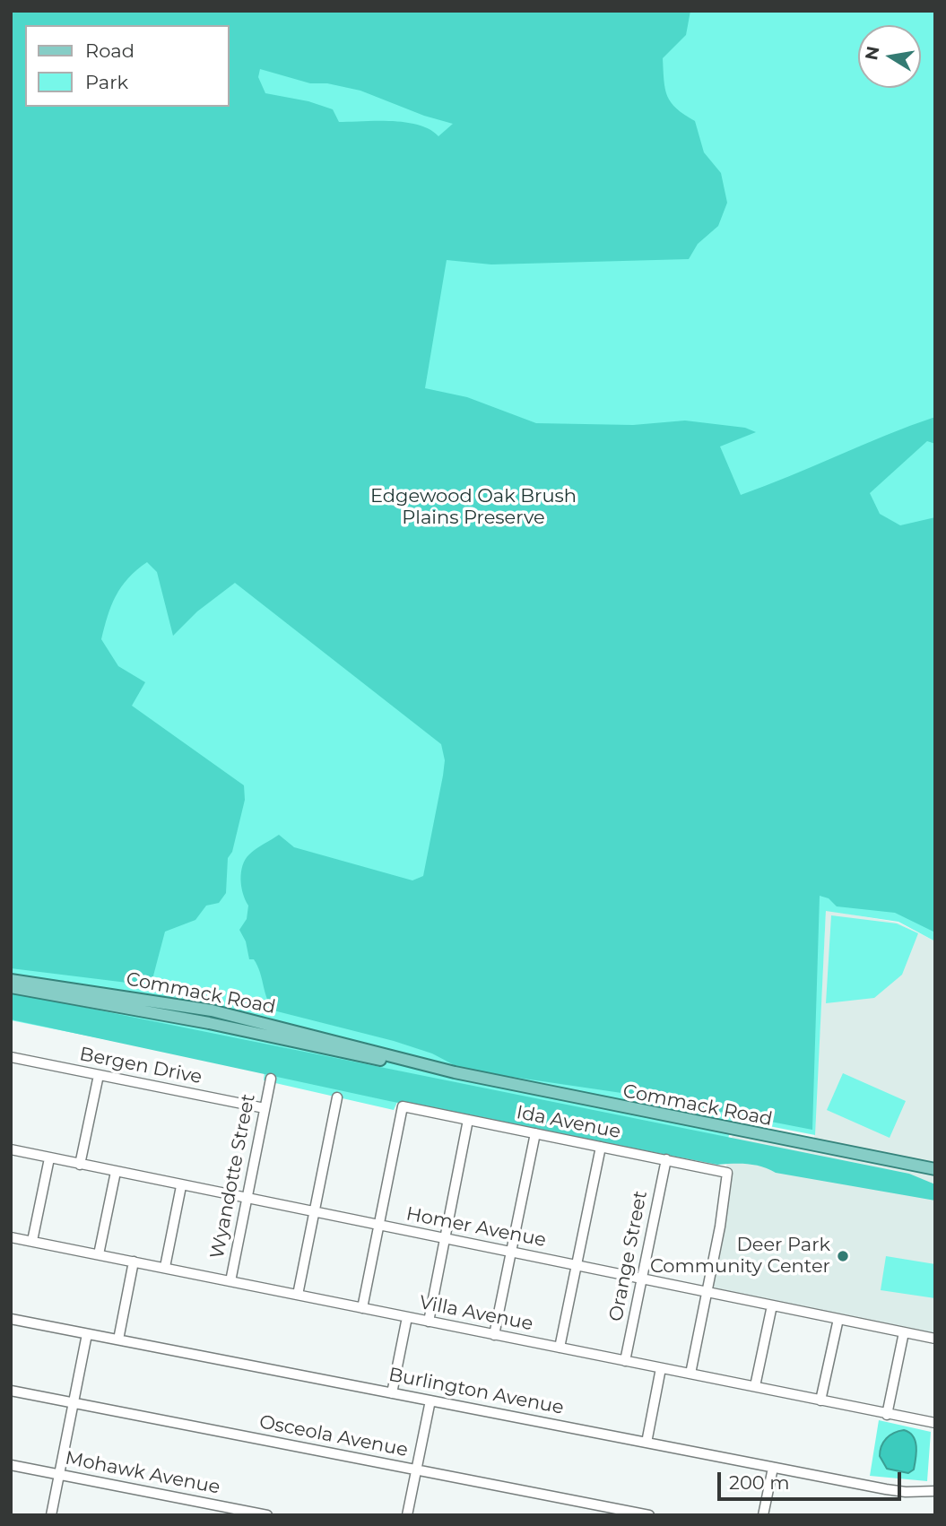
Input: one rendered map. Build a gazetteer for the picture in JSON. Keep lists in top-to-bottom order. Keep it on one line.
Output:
{"streets":{"main road":["Commack Road"],"street":["Bergen Drive","Ida Avenue","Wyandotte Street","Homer Avenue","Orange Street","Villa Avenue","Burlington Avenue","Osceola Avenue","Mohawk Avenue"]},"crossings":[["Bergen Drive","Wyandotte Street"],["Ida Avenue","Homer Avenue"],["Ida Avenue","Orange Street"],["Wyandotte Street","Homer Avenue"],["Wyandotte Street","Villa Avenue"],["Homer Avenue","Orange Street"],["Orange Street","Villa Avenue"]],"parks":["Edgewood Oak Brush Plains Preserve"],"places":["Deer Park Community Center"],"legend":["Road","Park"],"scale_bar":"200 m","north":"left"}
